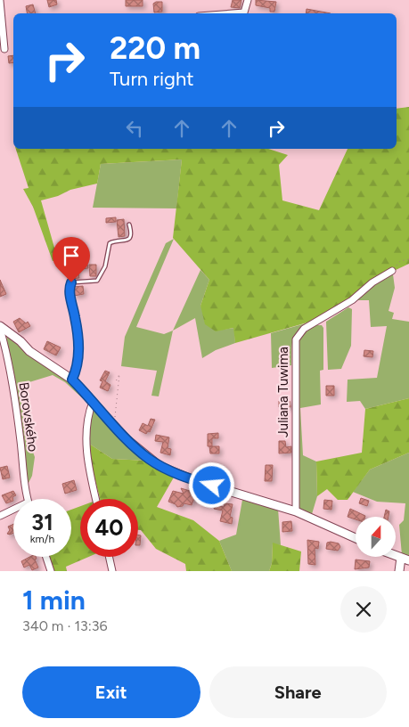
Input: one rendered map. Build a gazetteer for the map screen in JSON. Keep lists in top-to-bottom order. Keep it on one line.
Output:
{"streets":{"street":["Juliana Tuwima","Borovského"]},"north":"top","page":{"turn":["220 m","Turn right"],"speed":"31 km/h","limit":"40","heading":["1 min","340 m · 13:36"],"buttons":["Exit","Share"]}}
